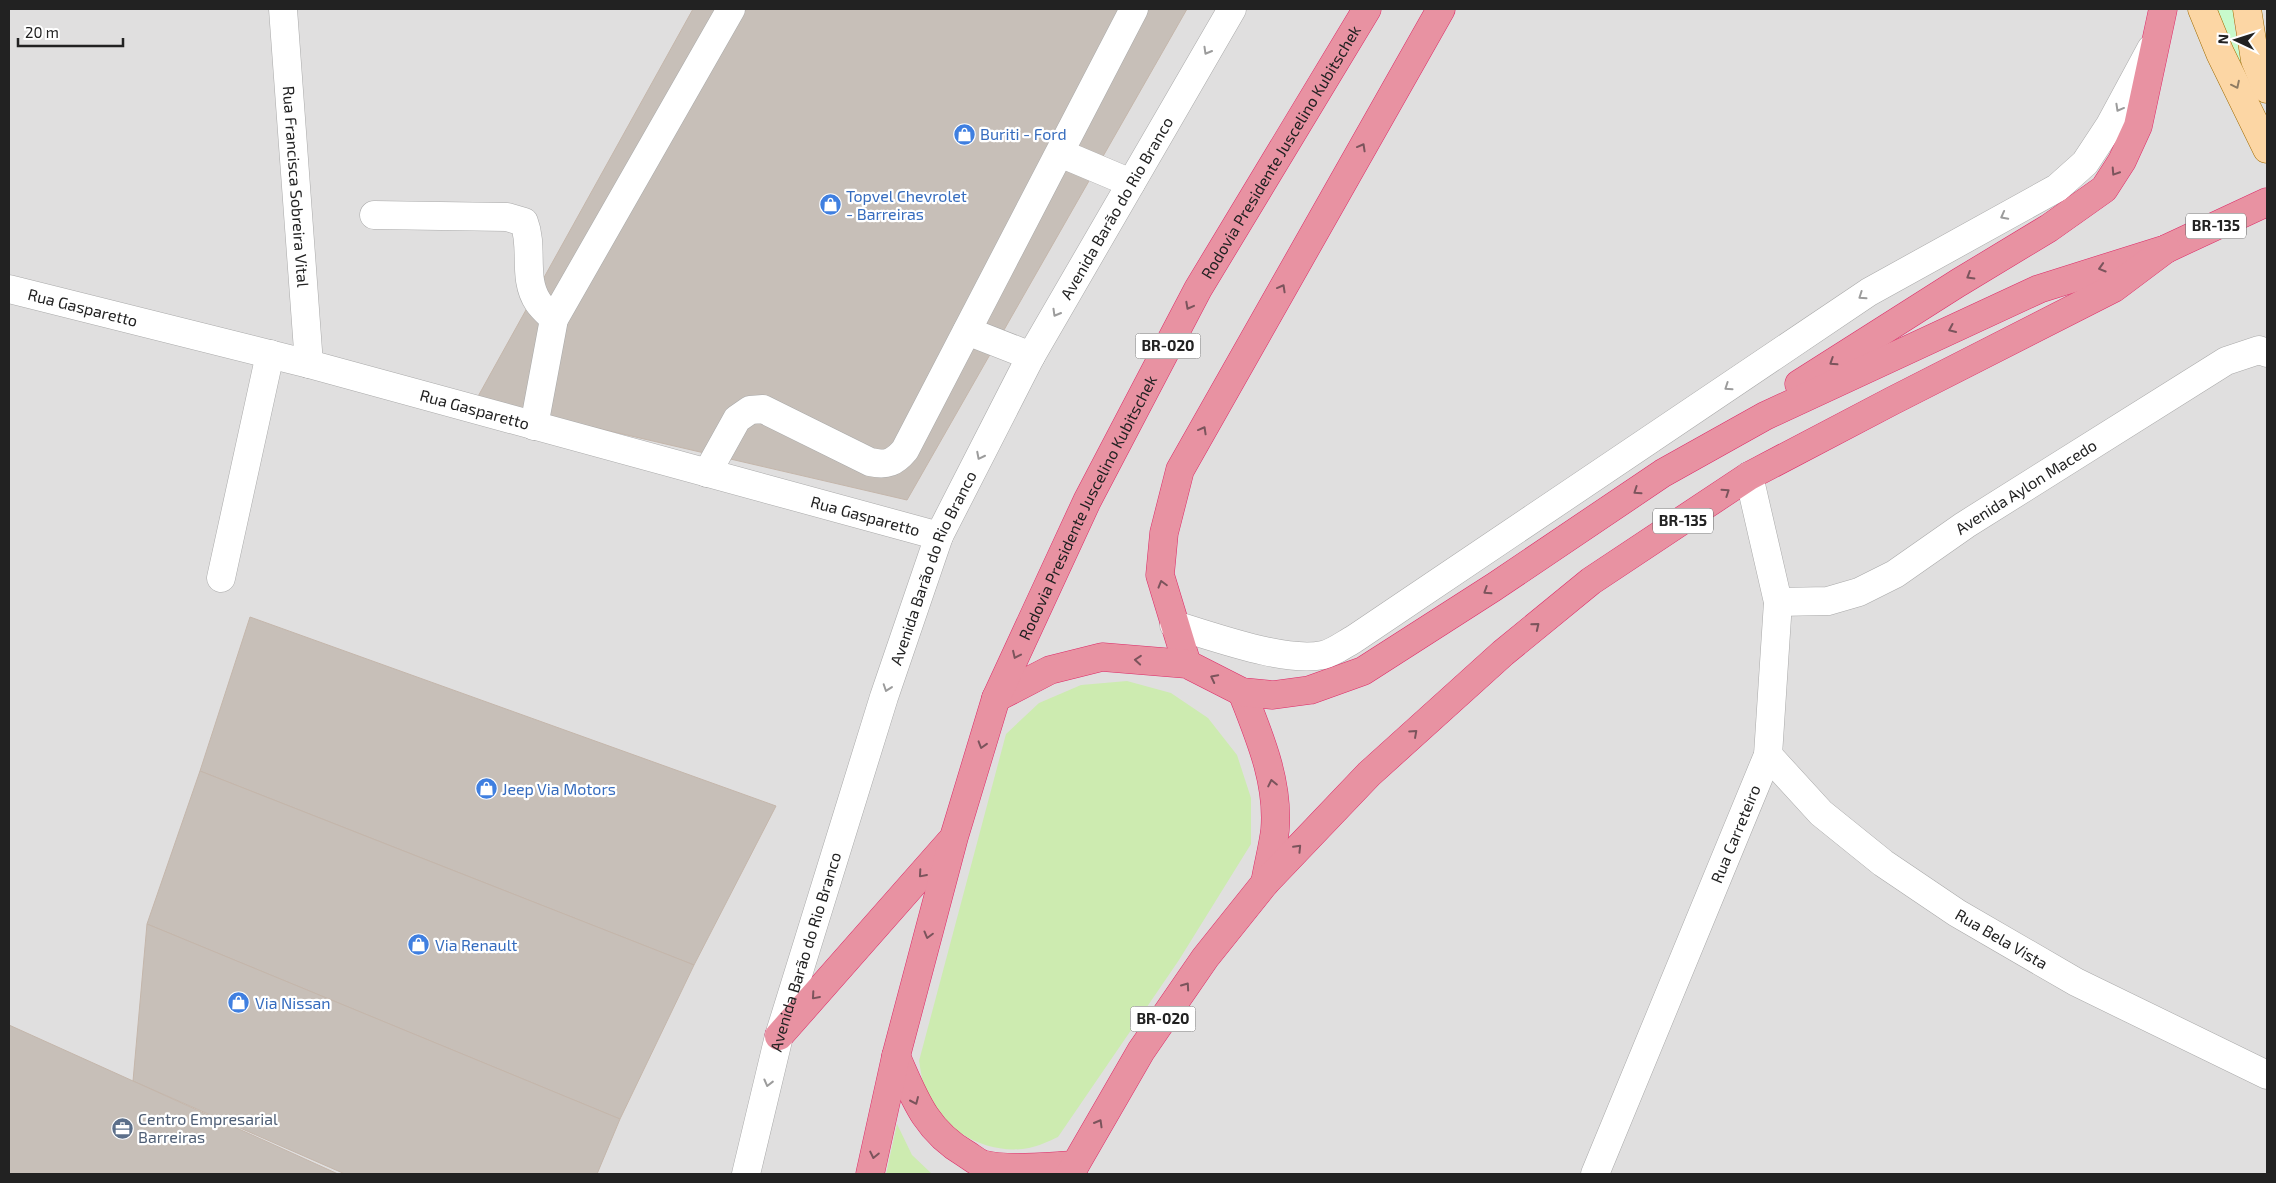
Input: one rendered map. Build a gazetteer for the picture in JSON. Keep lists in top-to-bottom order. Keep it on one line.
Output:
{"streets":{"highway":["Rodovia Presidente Juscelino Kubitschek","BR-135","BR-020"],"street":["Rua Francisca Sobreira Vital","Avenida Barão do Rio Branco","Rua Gasparetto","Avenida Aylon Macedo","Rua Carreteiro","Rua Bela Vista"]},"crossings":[["Rodovia Presidente Juscelino Kubitschek","BR-020"],["Rua Francisca Sobreira Vital","Rua Gasparetto"],["Avenida Barão do Rio Branco","Rua Gasparetto"],["BR-135","BR-020"],["BR-135","Rua Carreteiro"],["Avenida Aylon Macedo","Rua Carreteiro"],["Rua Carreteiro","Rua Bela Vista"]],"one_way":["Avenida Barão do Rio Branco"],"places":{"shop":["Buriti - Ford","Topvel Chevrolet - Barreiras","Jeep Via Motors","Via Renault","Via Nissan"],"office":["Centro Empresarial Barreiras"]},"scale_bar":"20 m","north":"left"}
